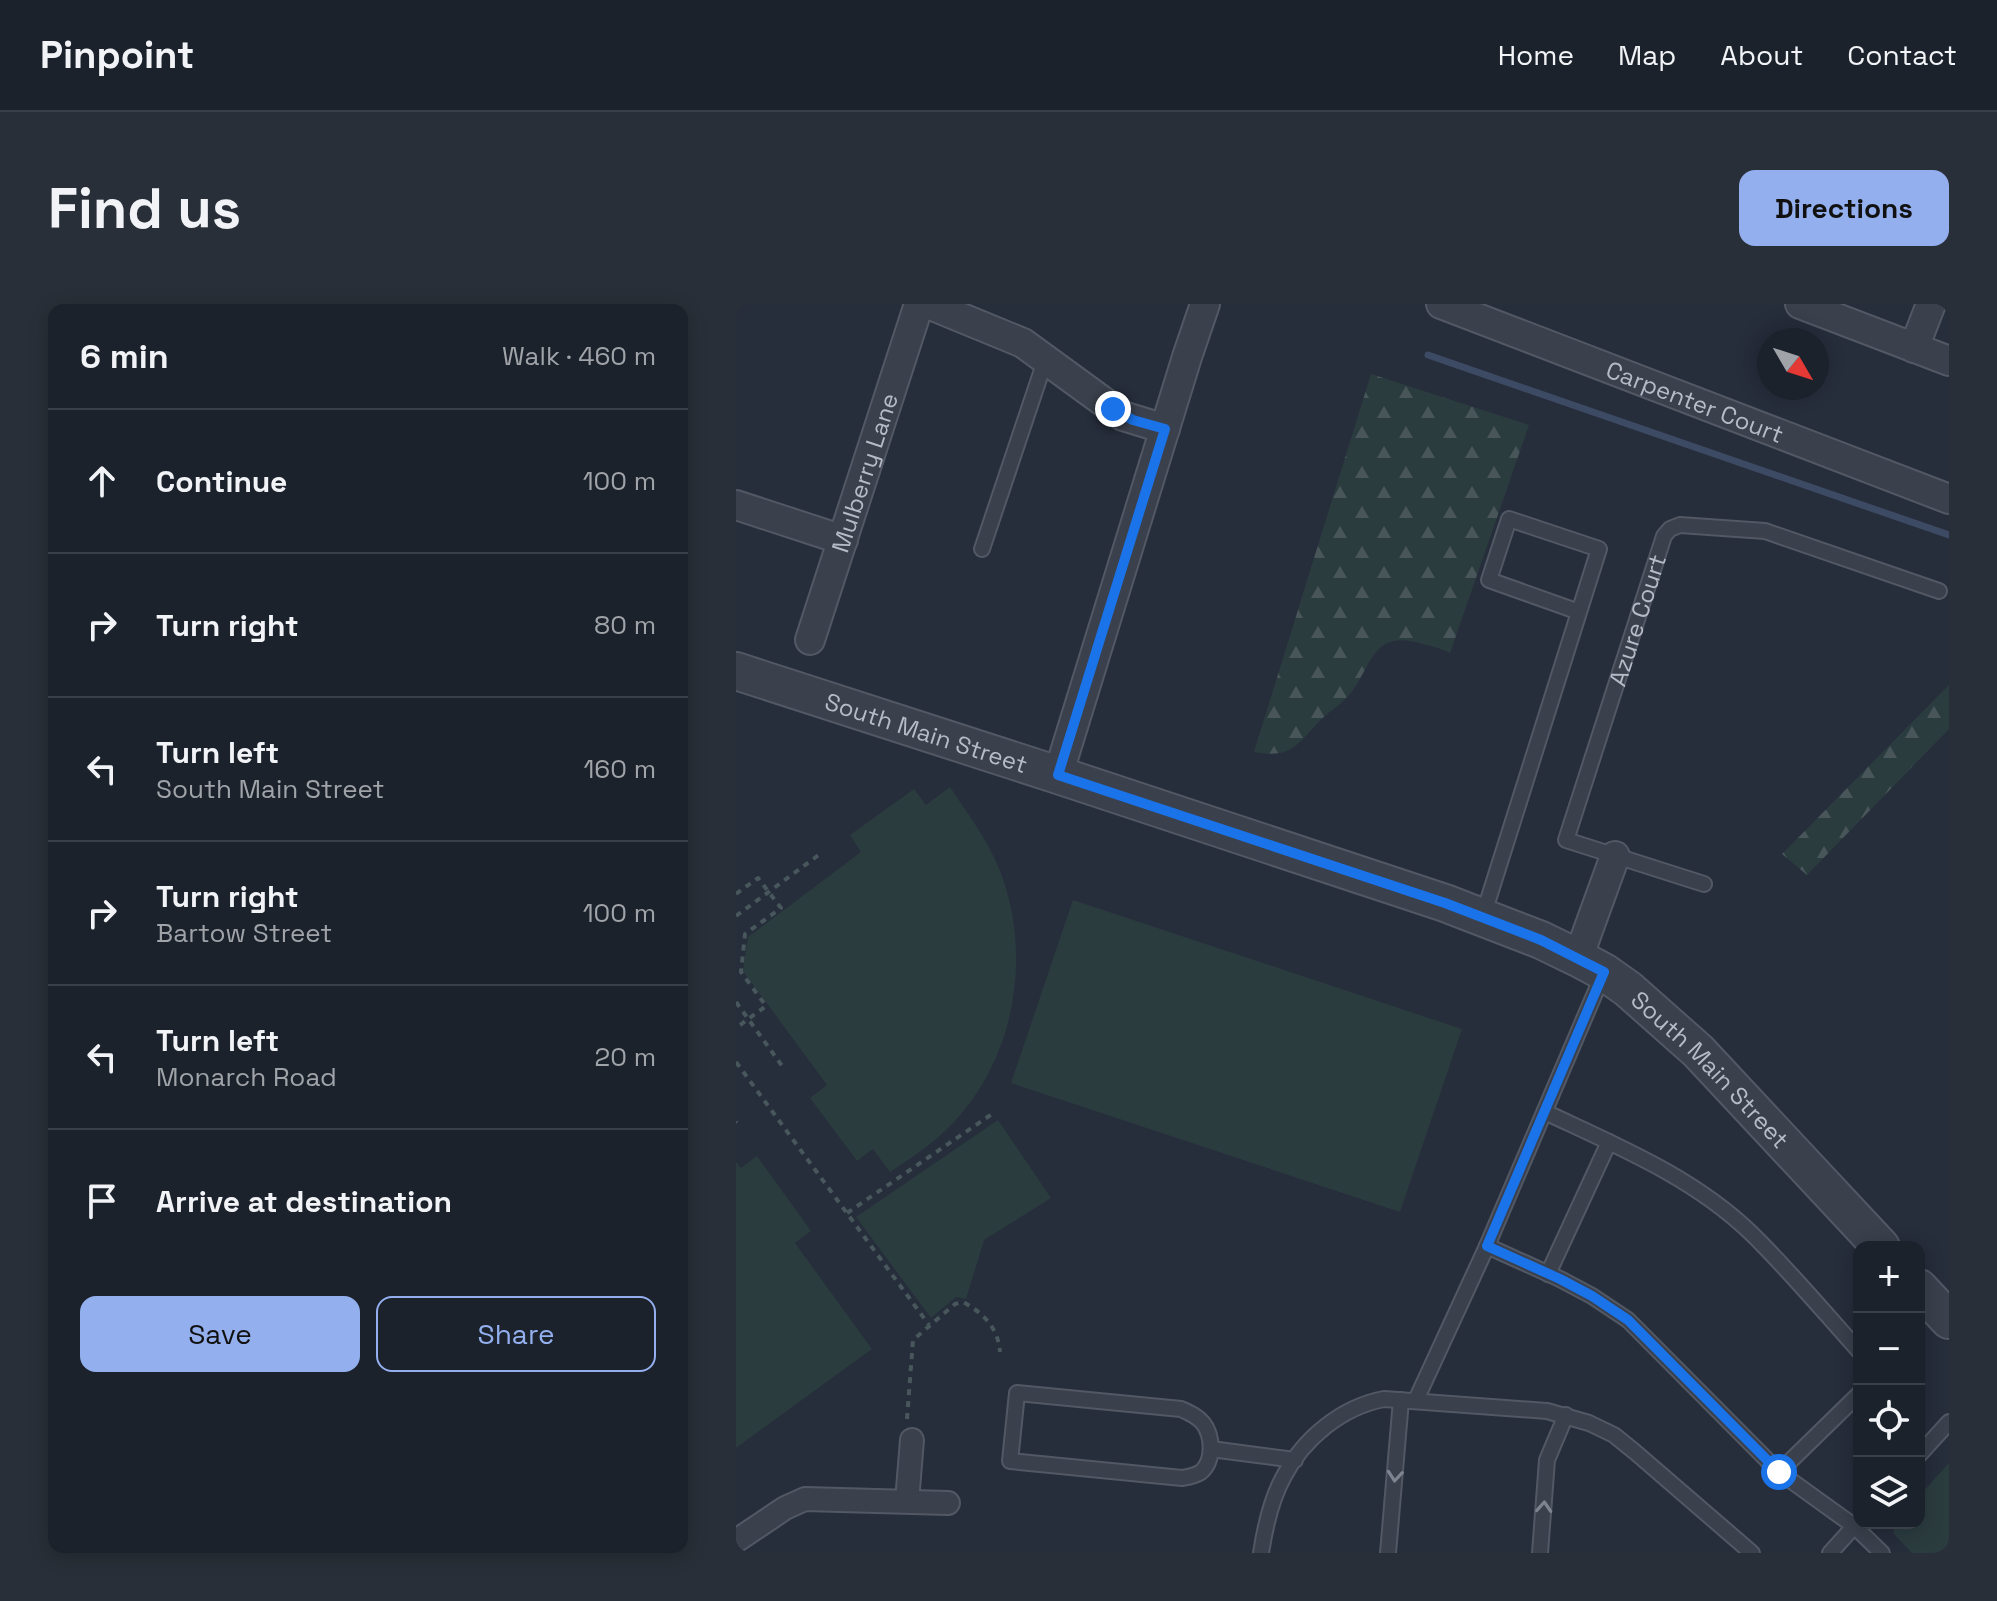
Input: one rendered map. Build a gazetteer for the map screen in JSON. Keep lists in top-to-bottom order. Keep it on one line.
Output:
{"streets":{"street":["Carpenter Court","Mulberry Lane","South Main Street"],"lane":["Azure Court"]},"north":"bottom right","page":{"header":"Pinpoint","nav":["Home","Map","About","Contact"],"buttons":["Directions",["Save","Share"]],"title":"Find us","heading":["6 min","Walk · 460 m"],"list":[["Continue","100 m"],["Turn right","80 m"],["Turn left","South Main Street","160 m"],["Turn right","Bartow Street","100 m"],["Turn left","Monarch Road","20 m"],"Arrive at destination"],"map_buttons":["+","−"]}}
